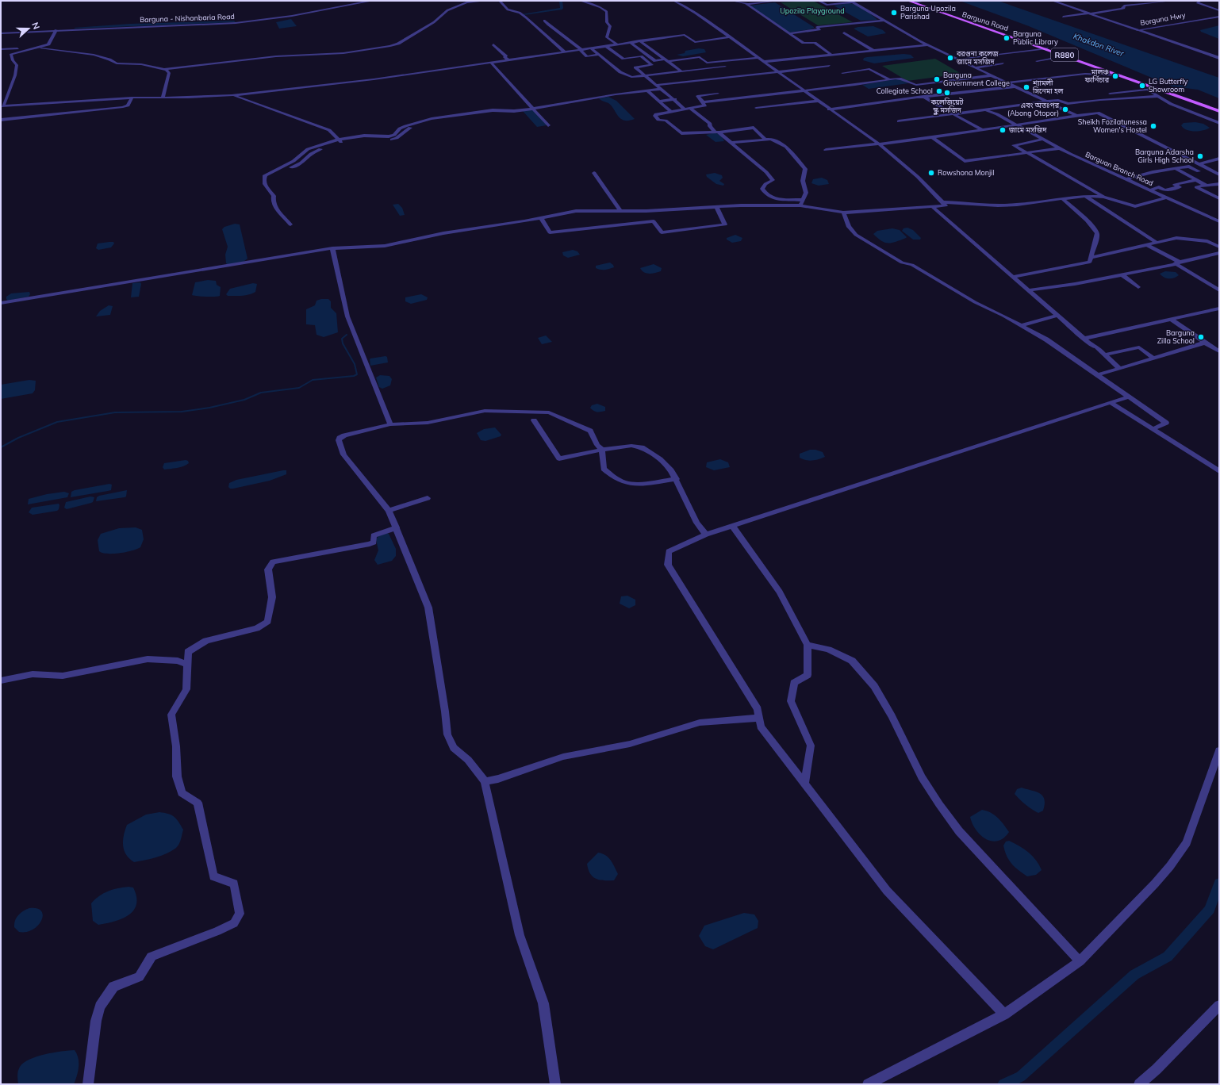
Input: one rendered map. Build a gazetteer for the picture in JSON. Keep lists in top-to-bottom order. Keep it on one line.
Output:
{"streets":{"main road":["Barguna Road","R880"],"street":["Barguna - Nishanbaria Road","Borguna Hwy","Barguan Branch Road"]},"water":["Khakdon River"],"parks":["Upozila Playground"],"places":["Barguna Upozila Parishad","Barguna Public Library","বরগুনা কলেজ জামে মসজিদ","মালঞ্চ ফার্নিচার","Barguna Government College","LG Butterfly Showroom","শ্যামলী সিনেমা হল","Collegiate School","কলেজিয়েট স্কুল মসজিদ","এবং অতঃপর (Abong Otopor)","Sheikh Fozilatunessa Women's Hostel","জামে মসজিদ","Barguna Adarsha Girls High School","Rowshona Monjil","Barguna Zilla School"],"north":"right"}
